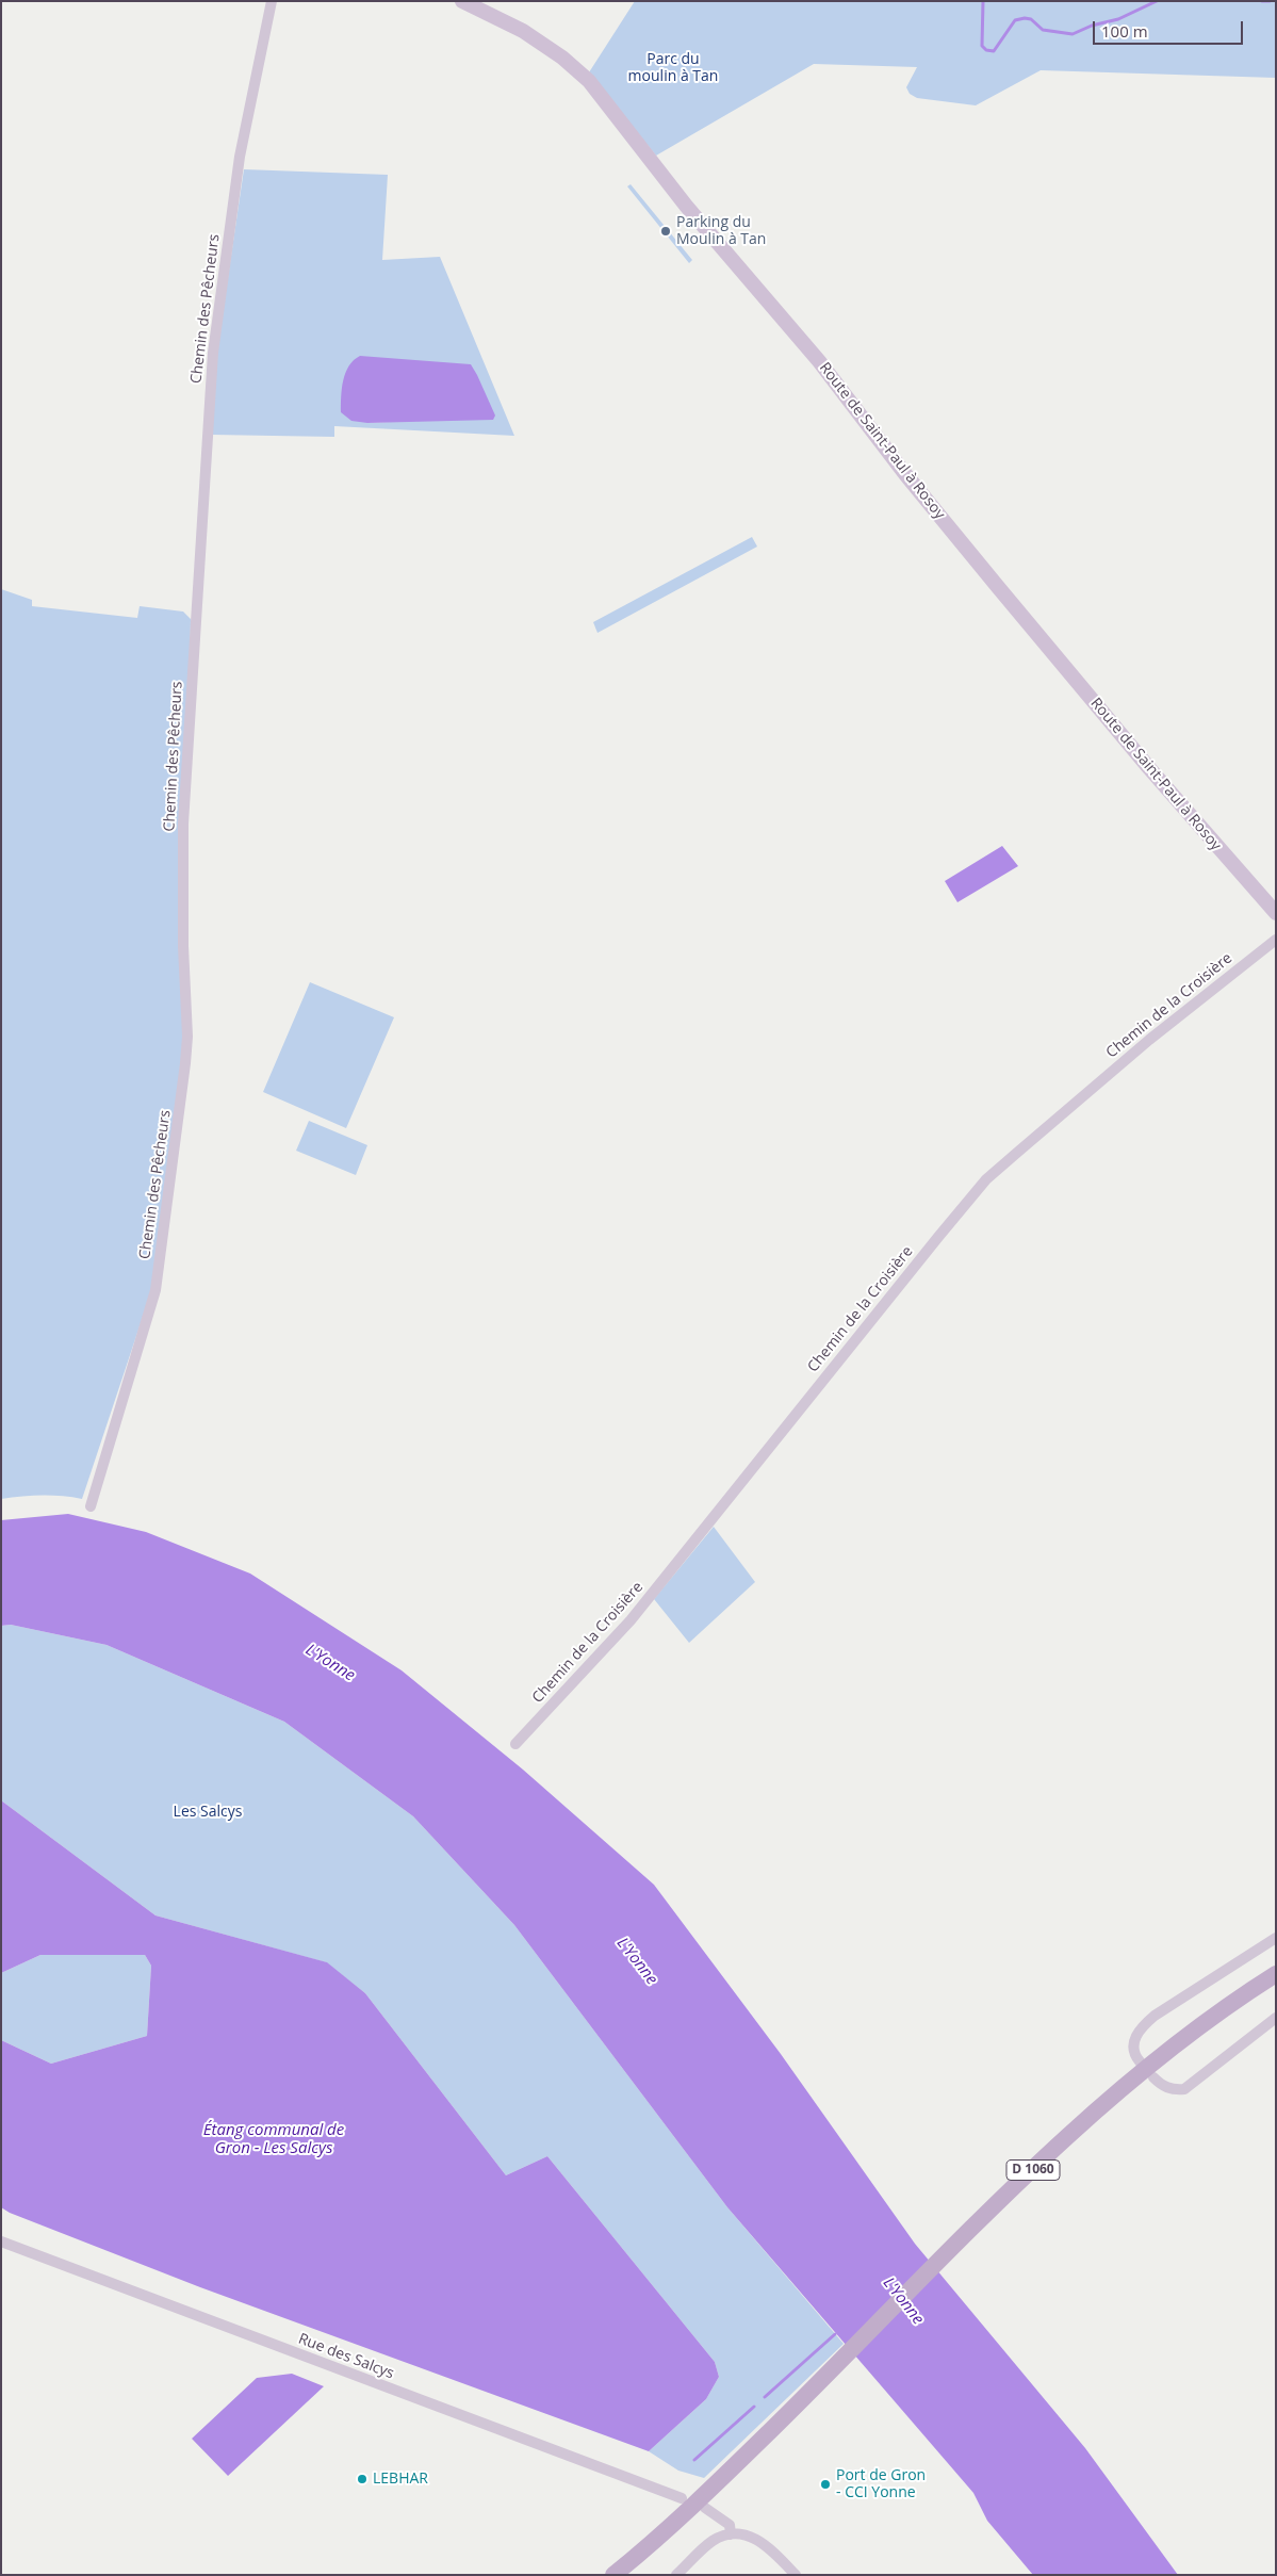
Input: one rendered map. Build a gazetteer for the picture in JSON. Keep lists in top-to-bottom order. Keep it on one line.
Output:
{"streets":{"main road":["D 1060"],"street":["Chemin des Pêcheurs","Route de Saint-Paul à Rosoy","Chemin de la Croisière","Rue des Salcys"]},"water":["L'Yonne","Étang communal de Gron - Les Salcys"],"parks":["Parc du moulin à Tan","Les Salcys"],"places":["Parking du Moulin à Tan","LEBHAR","Port de Gron - CCI Yonne"],"scale_bar":"100 m"}
